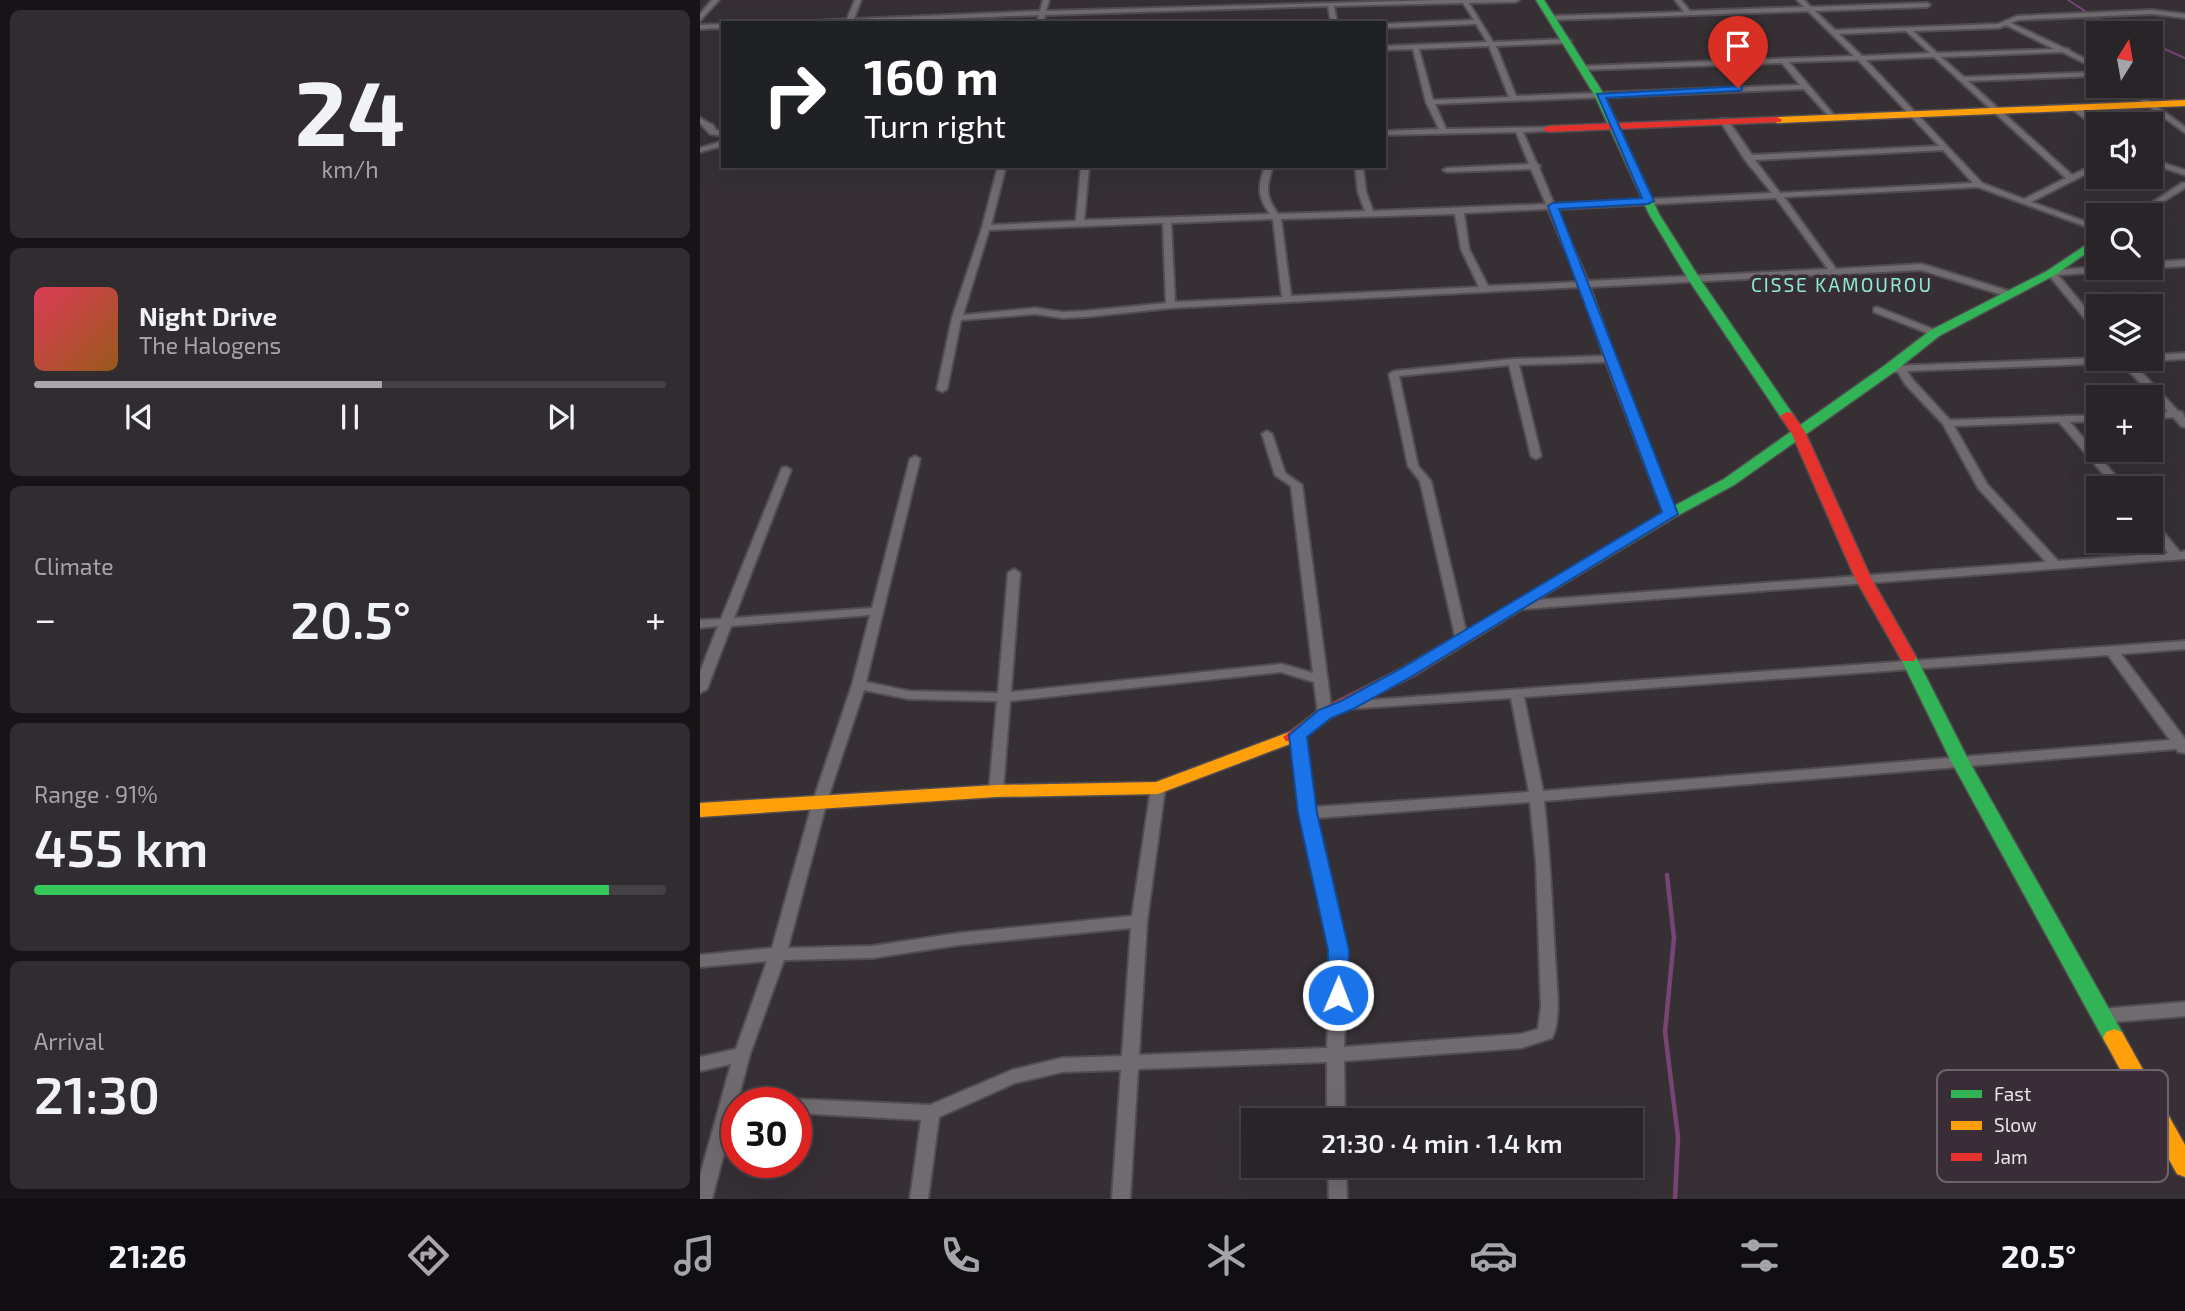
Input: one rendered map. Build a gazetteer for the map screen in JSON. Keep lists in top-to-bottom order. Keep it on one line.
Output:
{"districts":["CISSE KAMOUROU"],"legend":["Fast","Slow","Jam"],"north":"top","page":{"tile":[["24","km/h"],"Climate",["Range · 91%","455 km"],["Arrival","21:30"]],"map_buttons":["+","−"],"turn":["160 m","Turn right"],"song":["Night Drive","The Halogens"],"heat":["−","20.5°","+"],"limit":"30","trip":"21:30 · 4 min · 1.4 km","tabs":["21:26","20.5°"]}}
